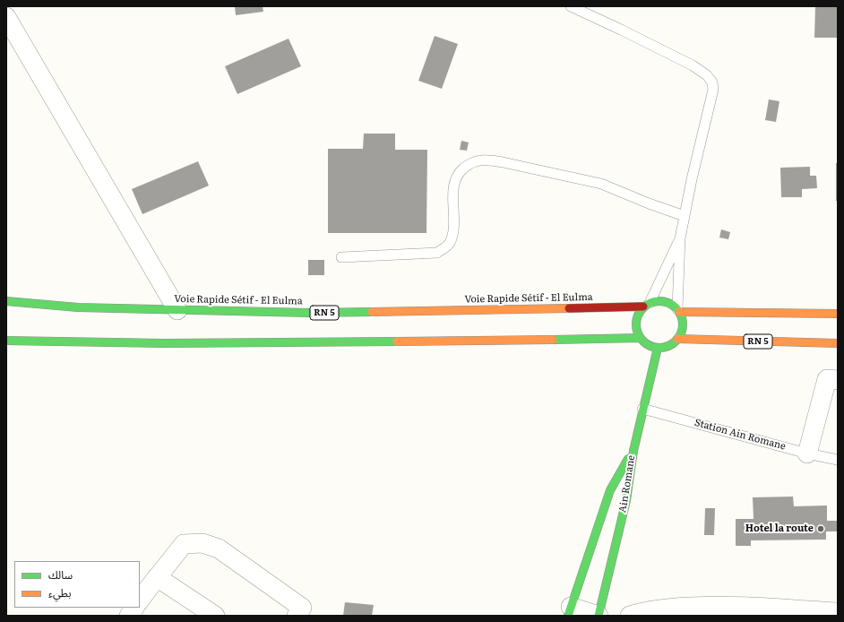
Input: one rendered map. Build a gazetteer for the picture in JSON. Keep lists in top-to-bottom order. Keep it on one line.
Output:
{"streets":{"main road":["Voie Rapide Sétif - El Eulma","RN 5","Ain Romane"],"lane":["Station Ain Romane"]},"crossings":[["Voie Rapide Sétif - El Eulma","RN 5"]],"places":["Hotel la route"],"legend":["سالك","بطيء"]}
